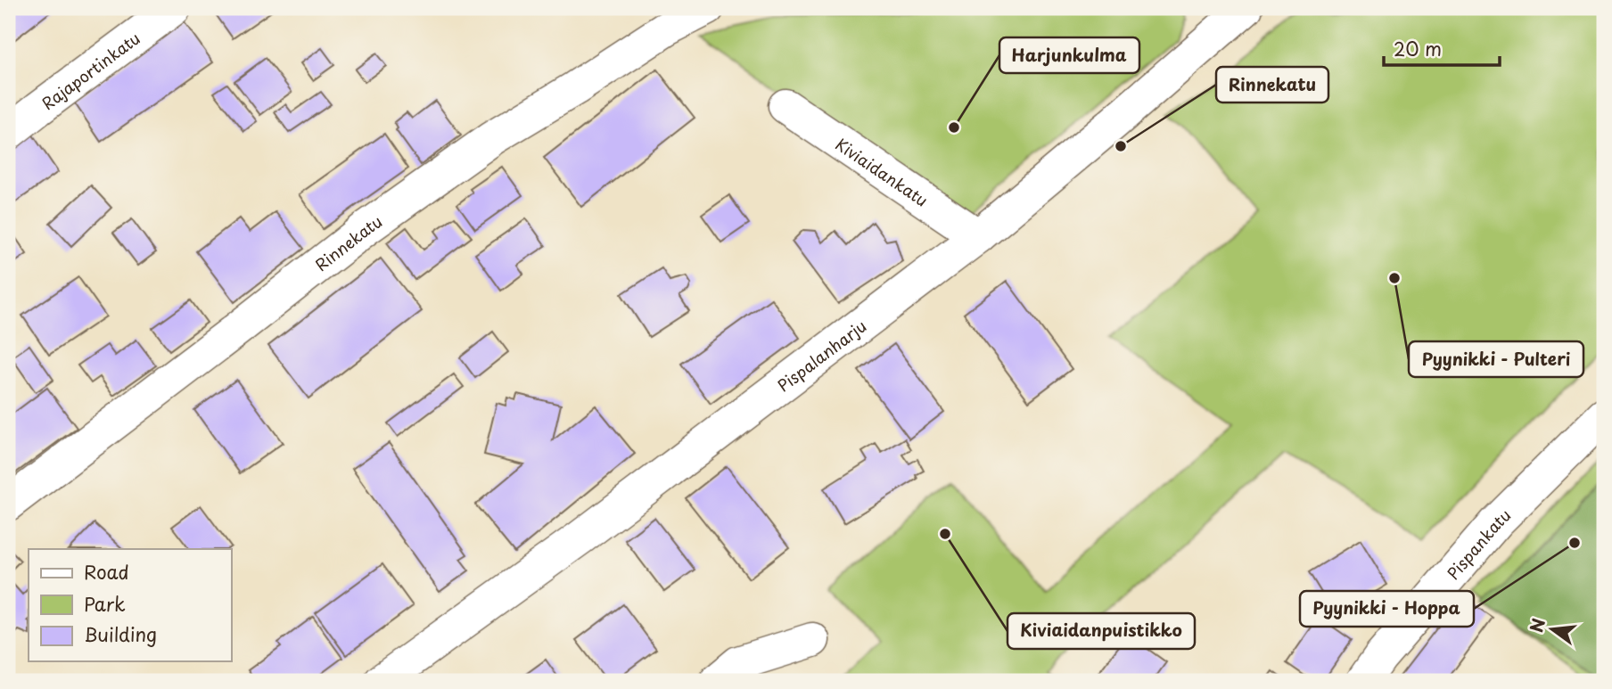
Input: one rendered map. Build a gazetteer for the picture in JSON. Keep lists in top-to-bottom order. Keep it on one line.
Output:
{"streets":{"street":["Rajaportinkatu","Kiviaidankatu","Rinnekatu","Pispalanharju","Pispankatu"]},"crossings":[["Kiviaidankatu","Pispalanharju"]],"places":["Harjunkulma","Rinnekatu","Pyynikki - Pulteri","Kiviaidanpuistikko","Pyynikki - Hoppa"],"legend":["Road","Park","Building"],"scale_bar":"20 m","north":"left"}
